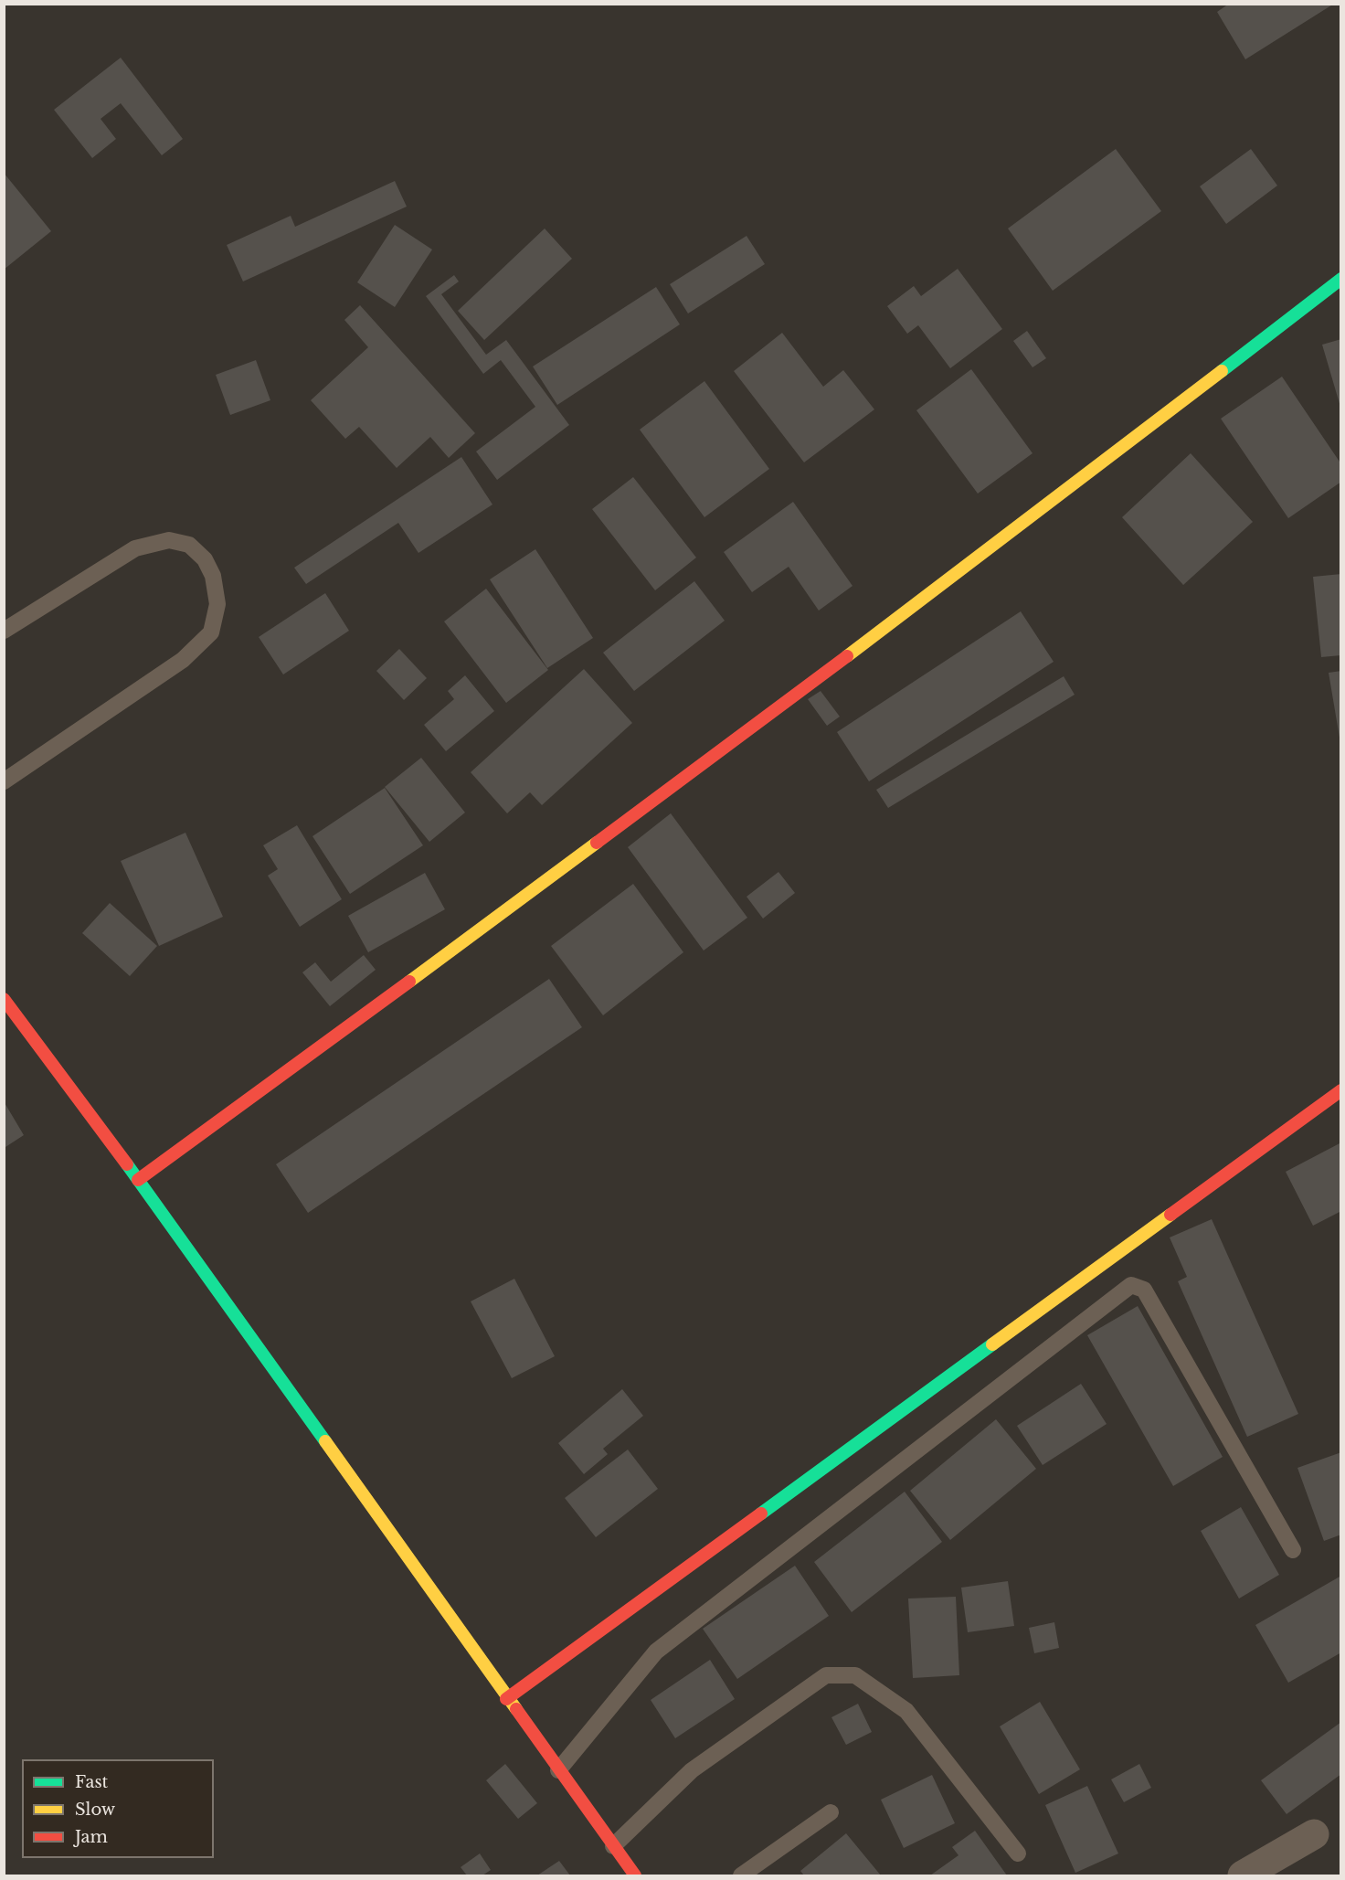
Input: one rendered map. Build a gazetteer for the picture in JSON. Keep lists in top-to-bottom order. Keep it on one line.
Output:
{"legend":["Fast","Slow","Jam"]}
